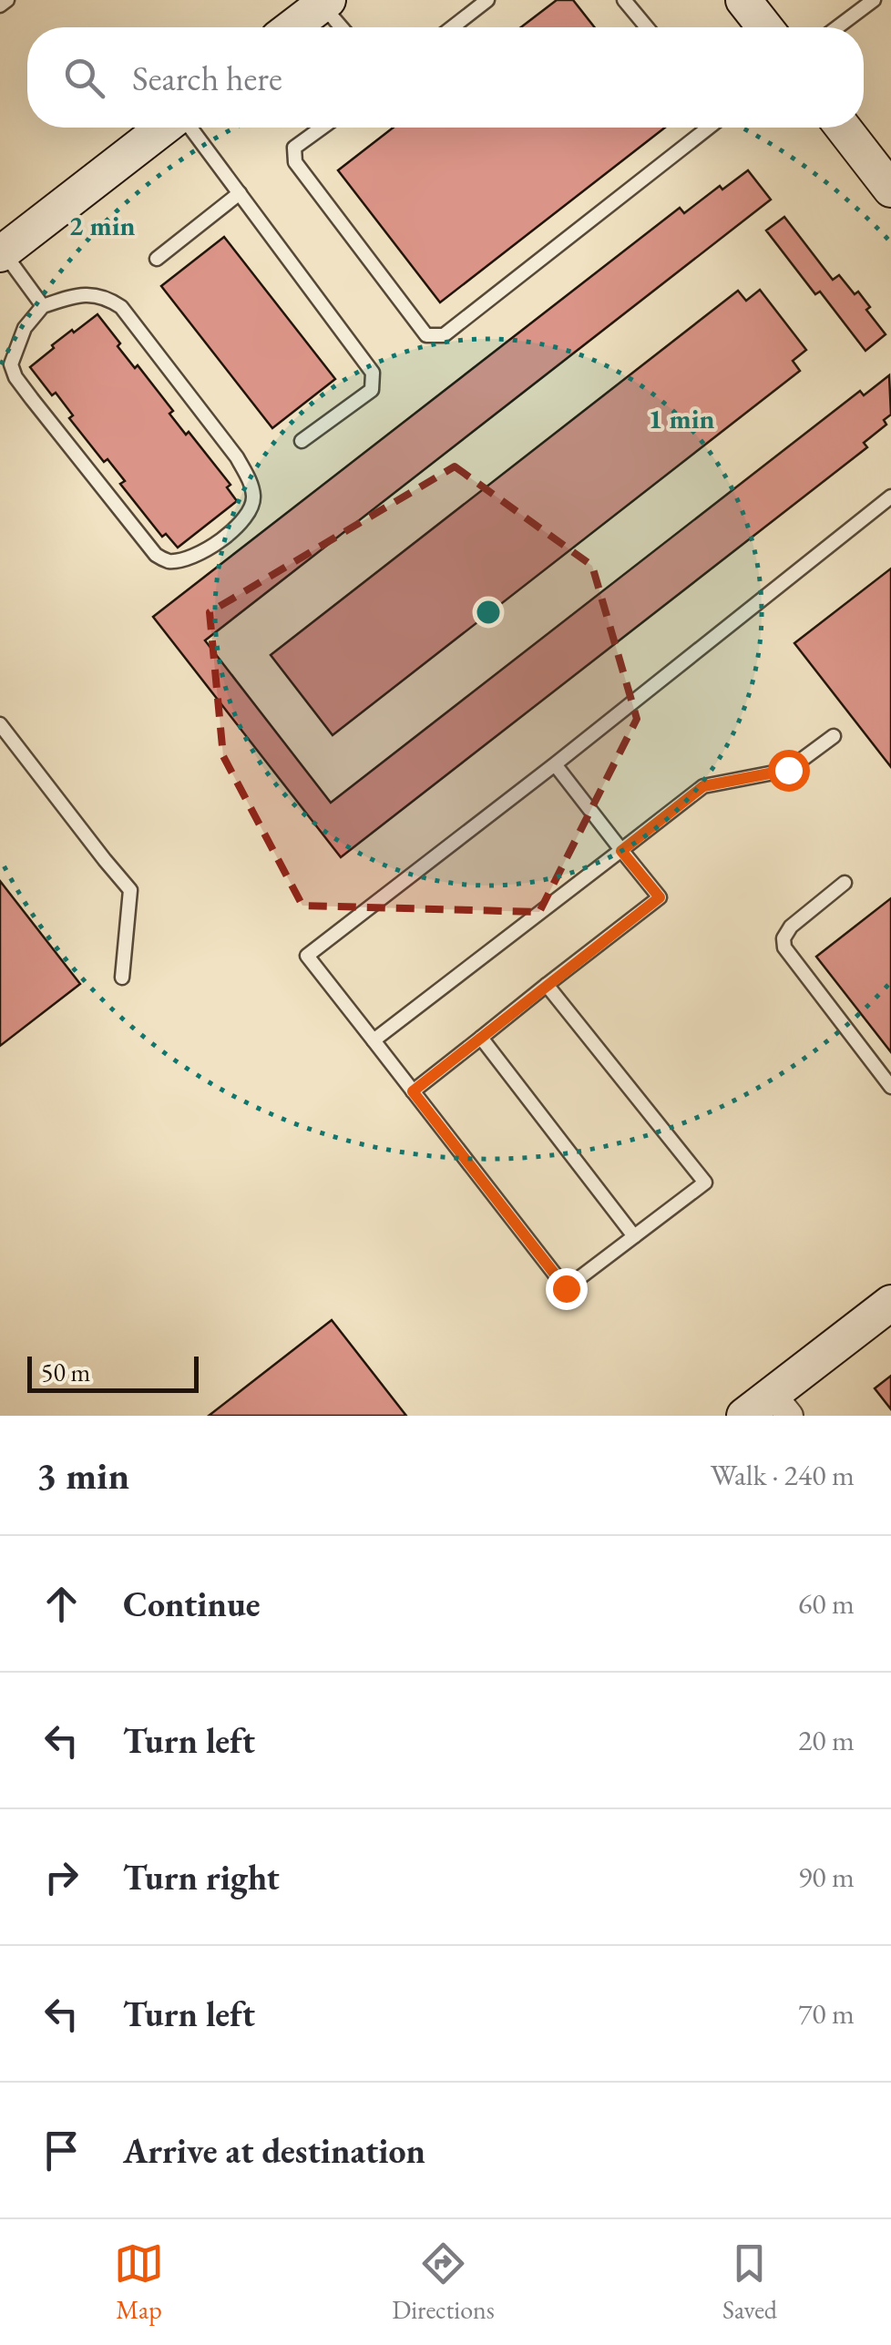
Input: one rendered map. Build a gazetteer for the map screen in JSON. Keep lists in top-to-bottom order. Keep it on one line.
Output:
{"scale_bar":"50 m","page":{"search":"Search here","scale":"50 m","heading":["3 min","Walk · 240 m"],"list":[["Continue","60 m"],["Turn left","20 m"],["Turn right","90 m"],["Turn left","70 m"],"Arrive at destination"],"nav":["Map","Directions","Saved"]},"rings":["2 min","1 min"]}
